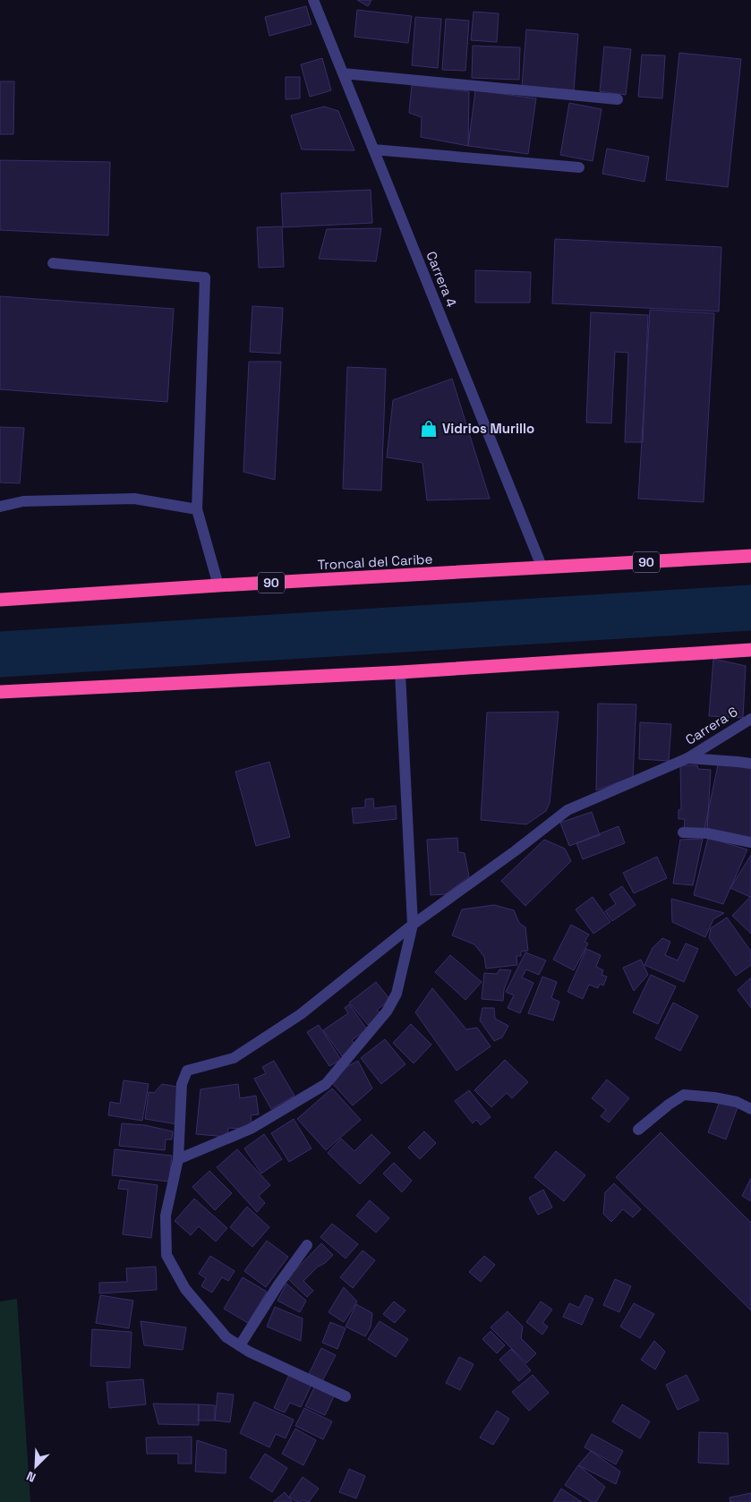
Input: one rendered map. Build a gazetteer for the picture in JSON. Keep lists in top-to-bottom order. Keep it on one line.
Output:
{"streets":{"highway":["Troncal del Caribe","90"],"street":["Carrera 4","Carrera 6"]},"crossings":[["Carrera 4","Troncal del Caribe"]],"places":{"shop":["Vidrios Murillo"]},"north":"bottom left"}
